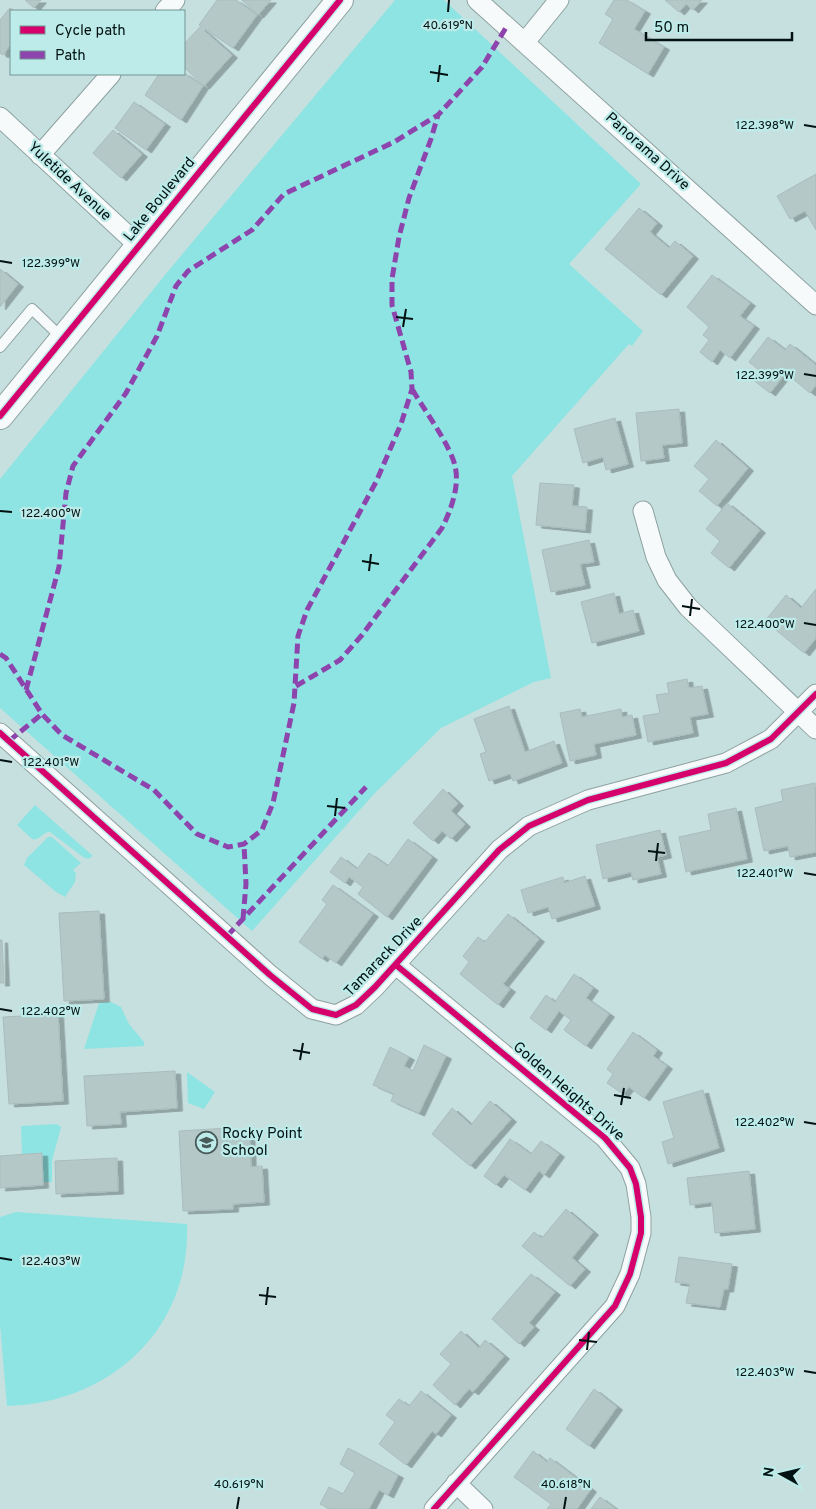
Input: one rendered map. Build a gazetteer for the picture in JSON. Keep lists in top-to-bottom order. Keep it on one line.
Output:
{"streets":{"main road":["Lake Boulevard"],"street":["Panorama Drive","Yuletide Avenue","Tamarack Drive","Golden Heights Drive"]},"crossings":[["Yuletide Avenue","Lake Boulevard"],["Tamarack Drive","Golden Heights Drive"]],"places":{"school or university":["Rocky Point School"]},"legend":["Cycle path","Path"],"scale_bar":"50 m","north":"left","coordinates":["40.619°N","122.398°W","122.399°W","122.400°W","122.401°W","122.402°W","122.403°W","40.618°N"]}
